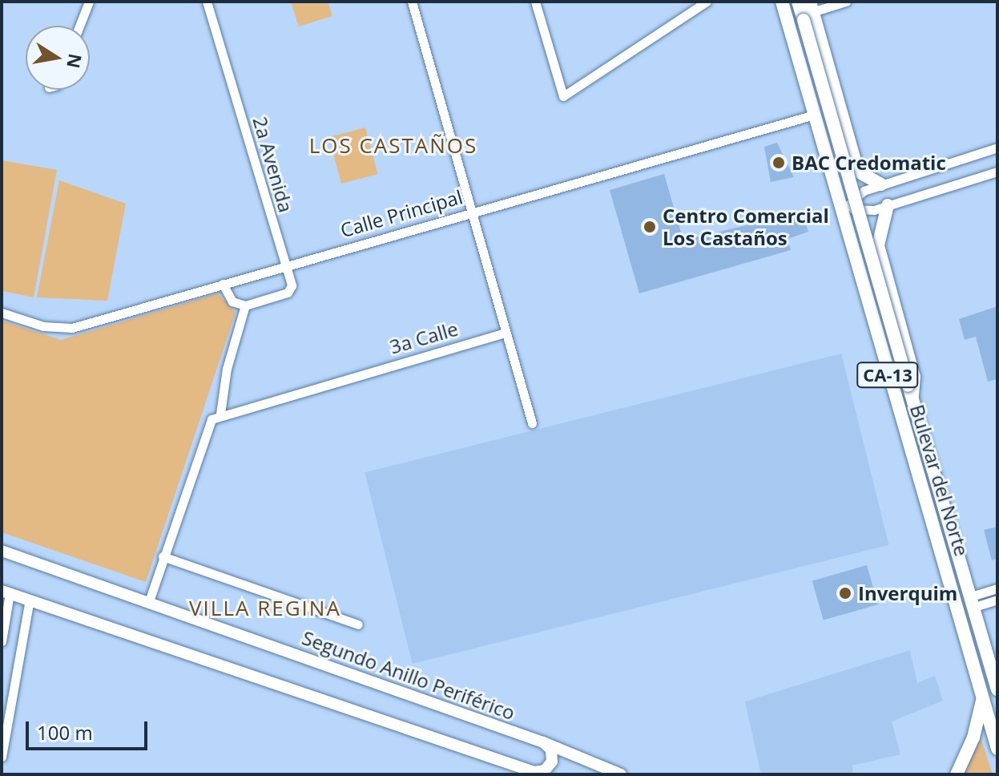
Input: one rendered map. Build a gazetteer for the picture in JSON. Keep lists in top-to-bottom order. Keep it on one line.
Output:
{"streets":{"highway":["CA-13","Bulevar del Norte"],"main road":["Segundo Anillo Periférico"],"street":["2a Avenida","Calle Principal","3a Calle"]},"crossings":[["2a Avenida","Calle Principal"],["Calle Principal","Bulevar del Norte"]],"districts":["LOS CASTAÑOS","VILLA REGINA"],"places":["BAC Credomatic","Centro Comercial Los Castaños","Inverquim"],"scale_bar":"100 m","north":"right"}
